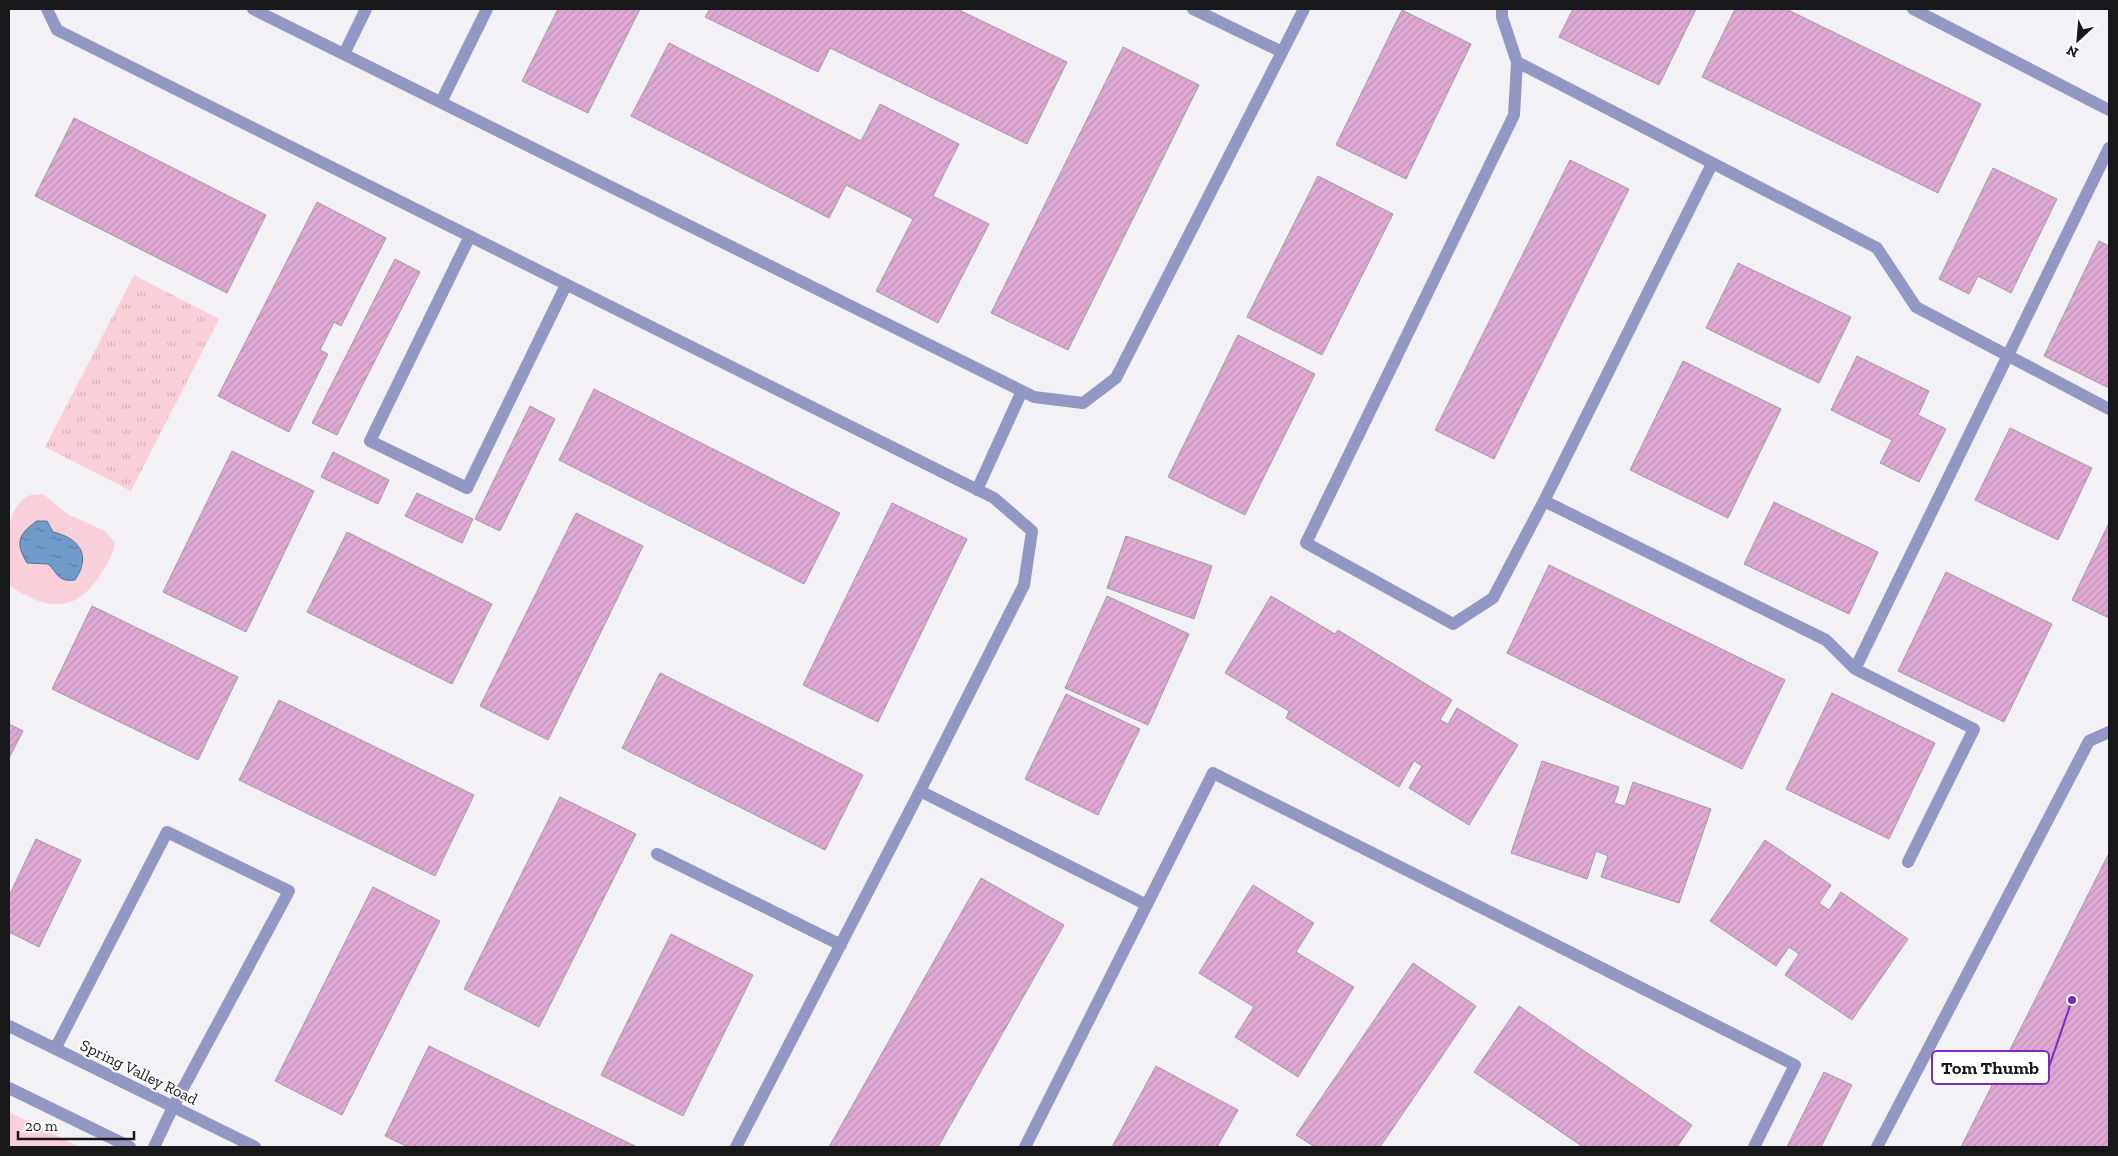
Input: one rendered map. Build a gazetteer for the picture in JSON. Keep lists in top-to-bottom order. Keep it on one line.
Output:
{"streets":{"street":["Spring Valley Road"]},"places":["Tom Thumb"],"scale_bar":"20 m","north":"bottom left"}
